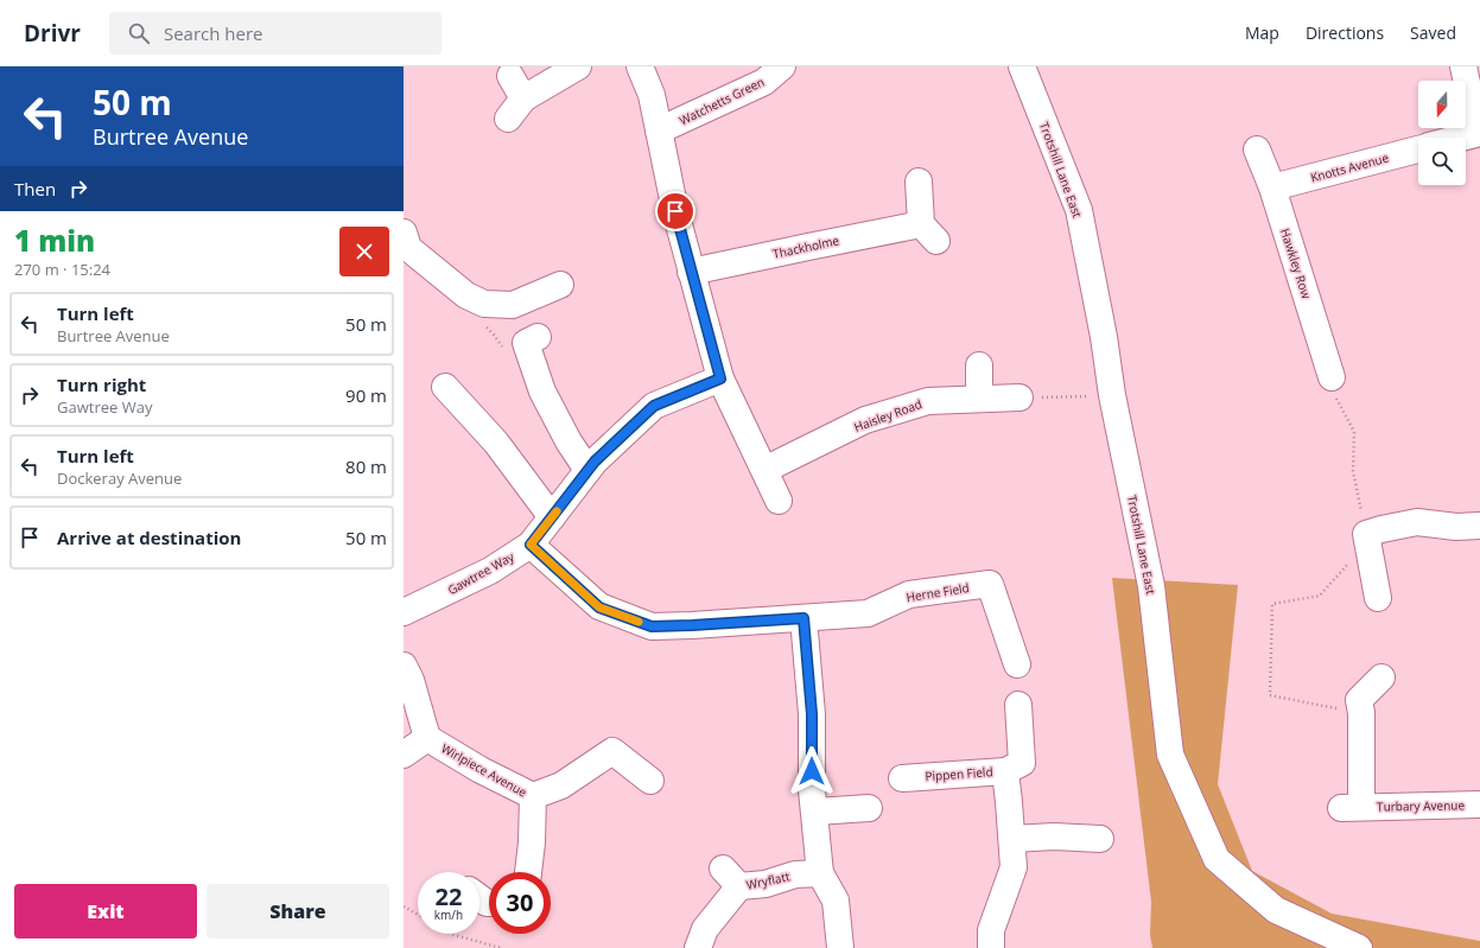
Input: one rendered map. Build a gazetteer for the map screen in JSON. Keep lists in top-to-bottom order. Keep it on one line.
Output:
{"streets":{"street":["Watchetts Green","Knotts Avenue","Trotshill Lane East","Thackholme","Hawkley Row","Haisley Road","Gawtree Way","Herne Field","Wirlpiece Avenue","Pippen Field","Turbary Avenue","Wryflatt"]},"crossings":[["Knotts Avenue","Hawkley Row"],["Gawtree Way","Herne Field"]],"north":"bottom","page":{"header":"Drivr","search":"Search here","nav":["Map","Directions","Saved"],"turn":["50 m","Burtree Avenue"],"then":"Then","heading":["1 min","270 m · 15:24"],"list":[{"name":"Turn left","note":"Burtree Avenue","value":"50 m"},{"name":"Turn right","note":"Gawtree Way","value":"90 m"},{"name":"Turn left","note":"Dockeray Avenue","value":"80 m"},{"name":"Arrive at destination","value":"50 m"}],"speed":"22 km/h","limit":"30","buttons":["Exit","Share"]}}
